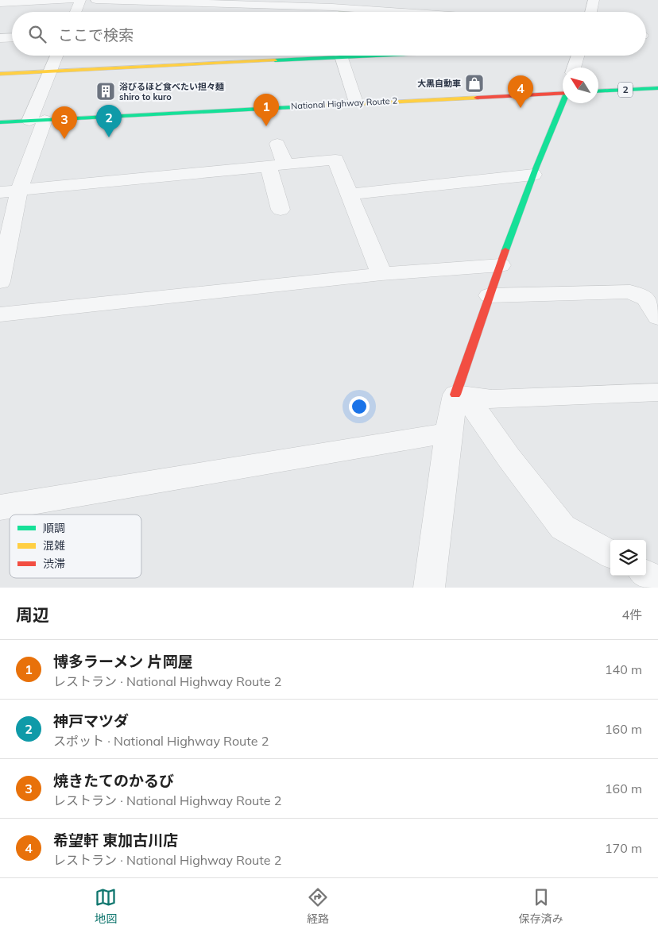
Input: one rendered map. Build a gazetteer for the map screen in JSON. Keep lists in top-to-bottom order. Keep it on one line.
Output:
{"streets":{"main road":["2","National Highway Route 2"]},"places":{"shop":["大黒自動車"],"building":["浴びるほど食べたい担々麺 shiro to kuro"]},"legend":["順調","混雑","渋滞"],"north":"top left","page":{"search":"ここで検索","pins":["4","1","2","3"],"heading":["周辺","4件"],"list":[{"mark":"1","name":"博多ラーメン 片岡屋","note":"レストラン · National Highway Route 2","value":"140 m"},{"mark":"2","name":"神戸マツダ","note":"スポット · National Highway Route 2","value":"160 m"},{"mark":"3","name":"焼きたてのかるび","note":"レストラン · National Highway Route 2","value":"160 m"},{"mark":"4","name":"希望軒 東加古川店","note":"レストラン · National Highway Route 2","value":"170 m"}],"nav":["地図","経路","保存済み"]}}
